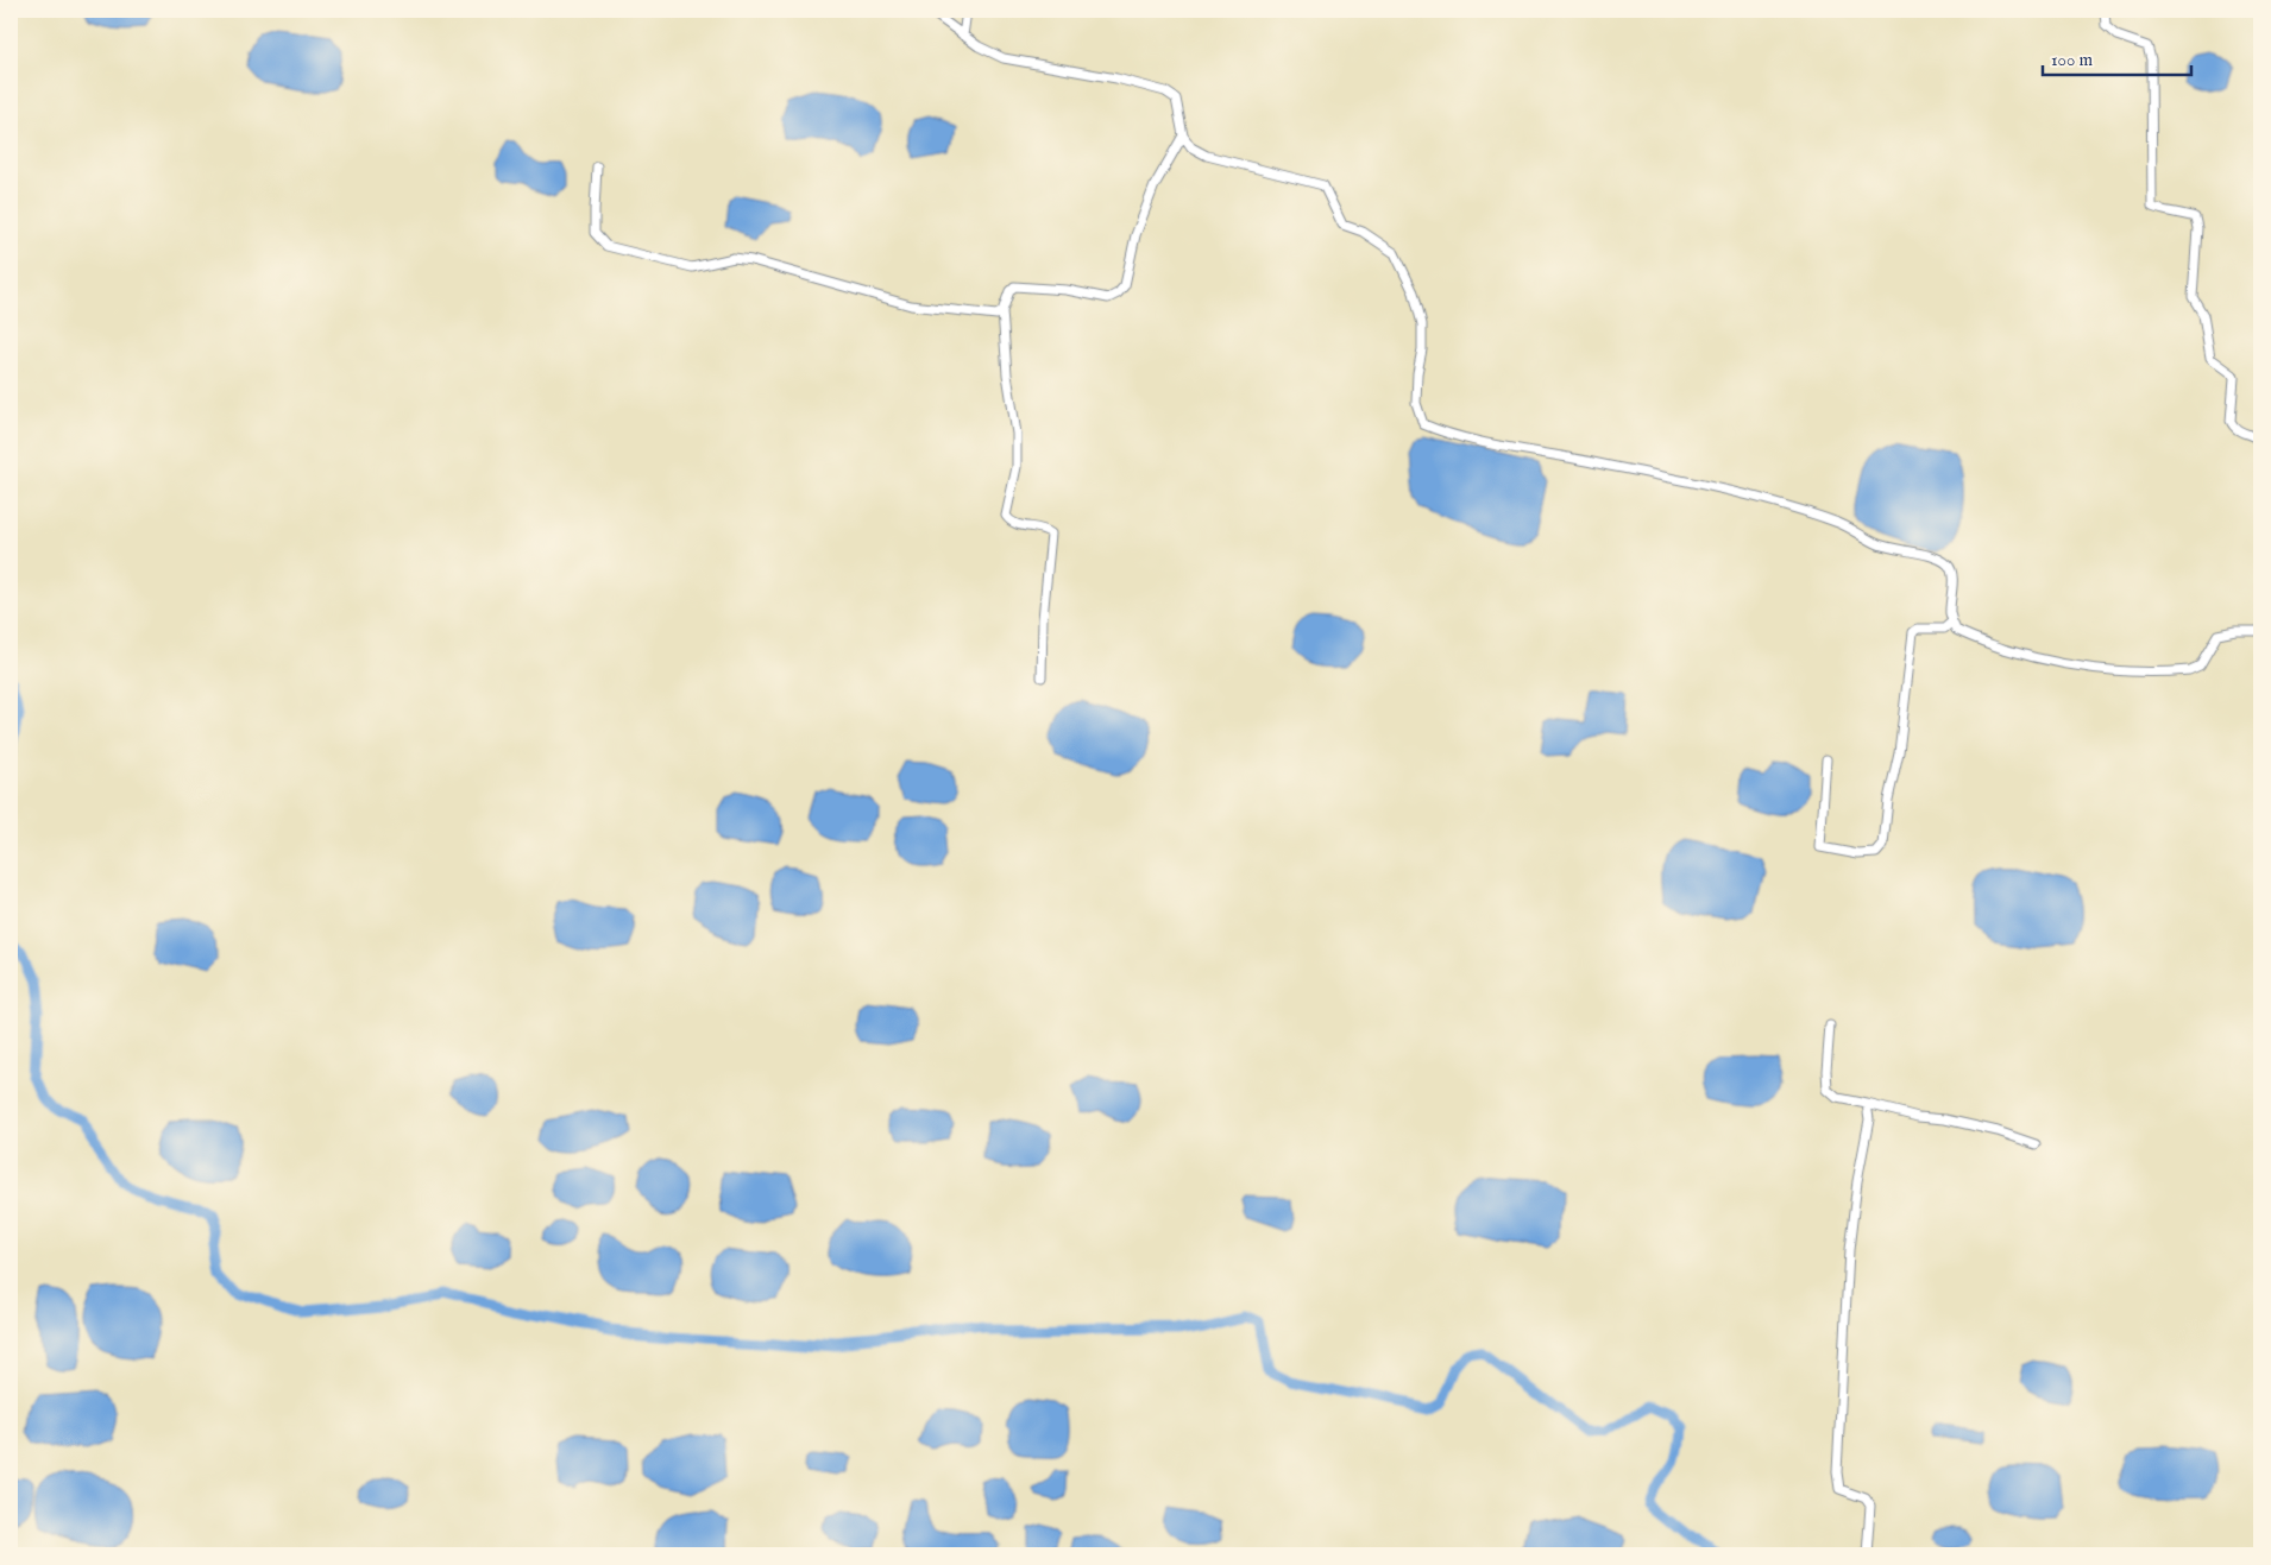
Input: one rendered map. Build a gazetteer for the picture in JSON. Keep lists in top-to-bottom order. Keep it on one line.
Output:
{"scale_bar":"100 m"}
